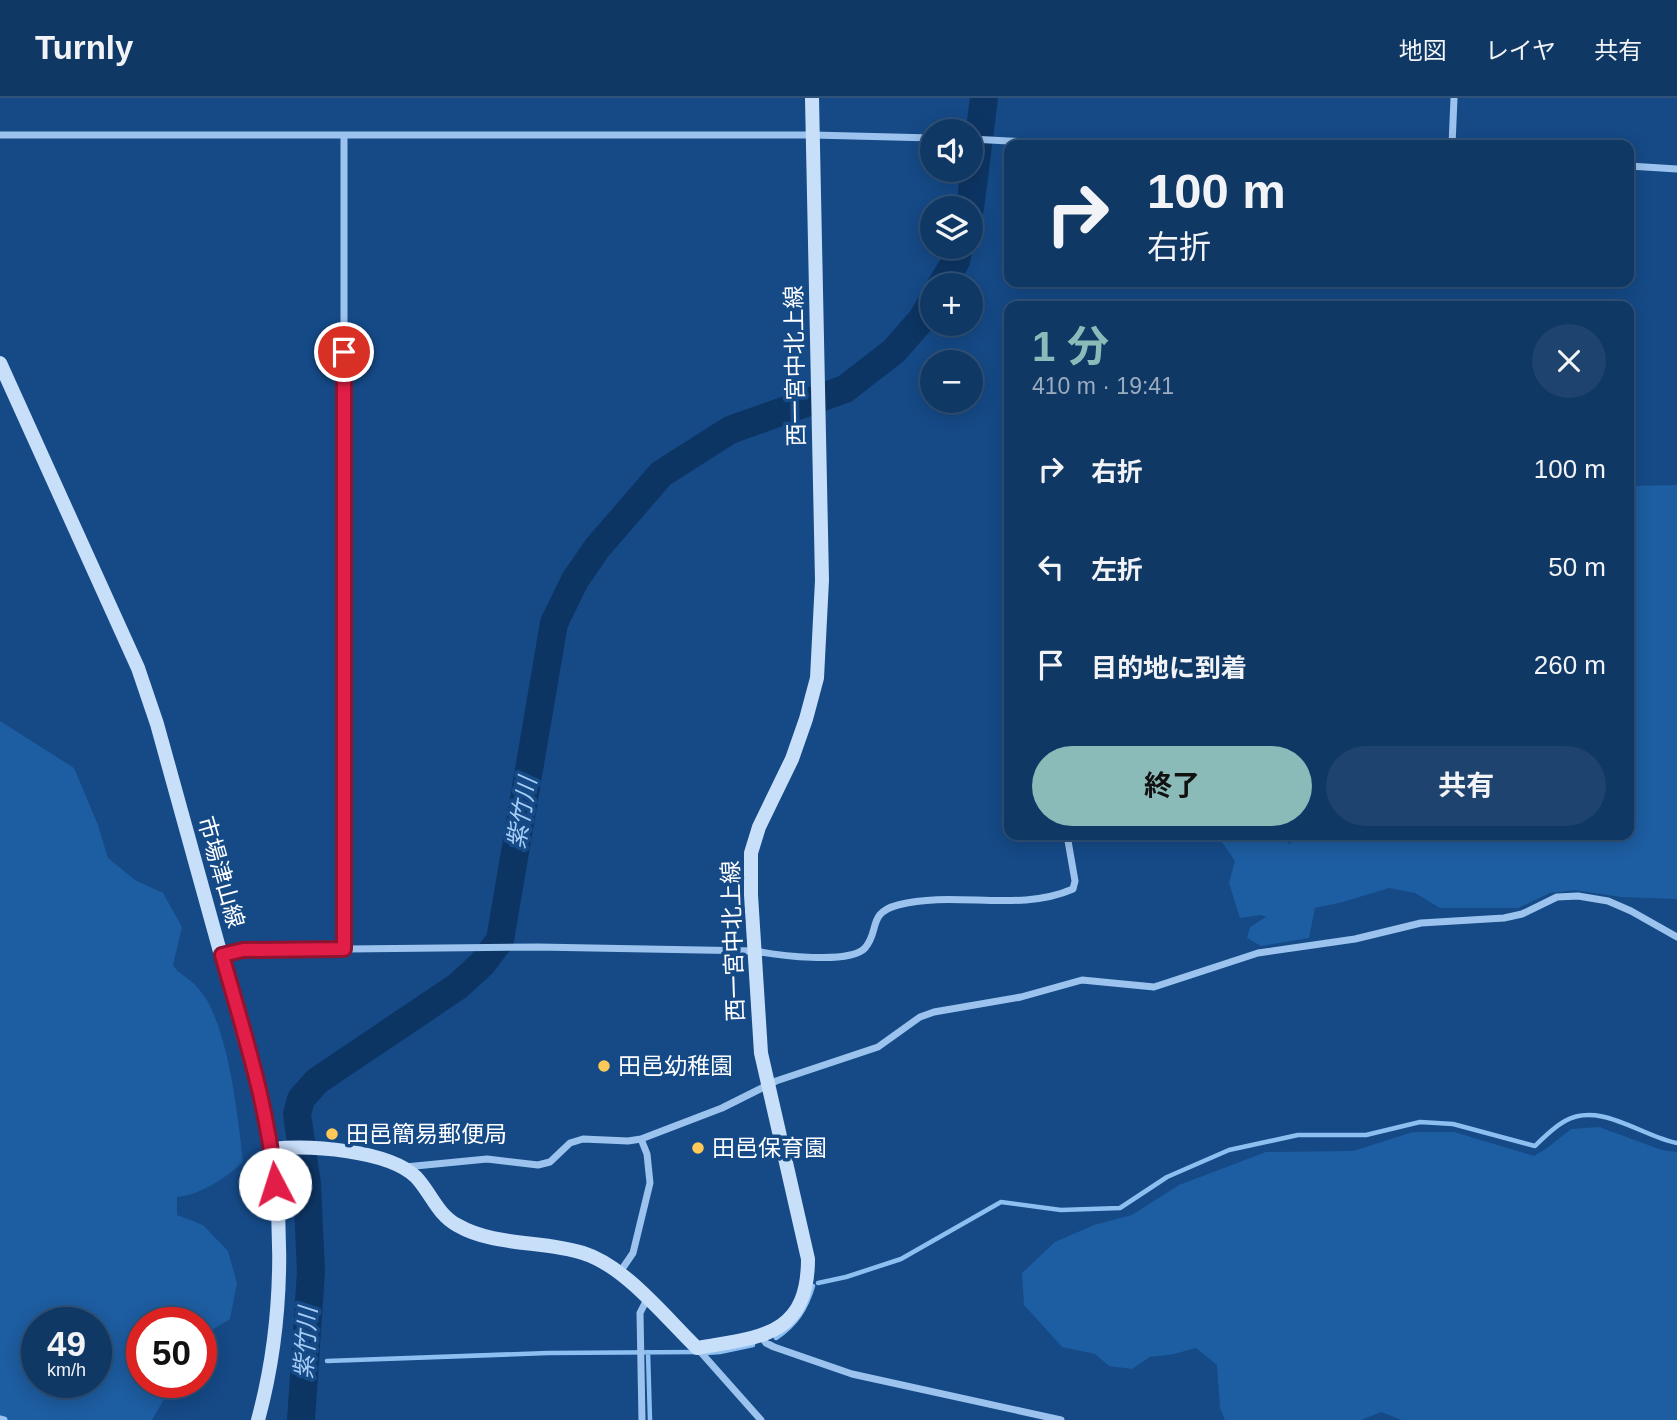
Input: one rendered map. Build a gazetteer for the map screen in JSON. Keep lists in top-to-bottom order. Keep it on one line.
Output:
{"streets":{"main road":["西一宮中北上線","市場津山線"]},"water":["紫竹川"],"places":["田邑幼稚園","田邑簡易郵便局","田邑保育園"],"page":{"header":"Turnly","nav":["地図","レイヤ","共有"],"map_buttons":["+","−"],"turn":["100 m","右折"],"heading":["1 分","410 m · 19:41"],"list":[{"name":"右折","value":"100 m"},{"name":"左折","value":"50 m"},{"name":"目的地に到着","value":"260 m"}],"buttons":["終了","共有"],"speed":"49 km/h","limit":"50"}}
